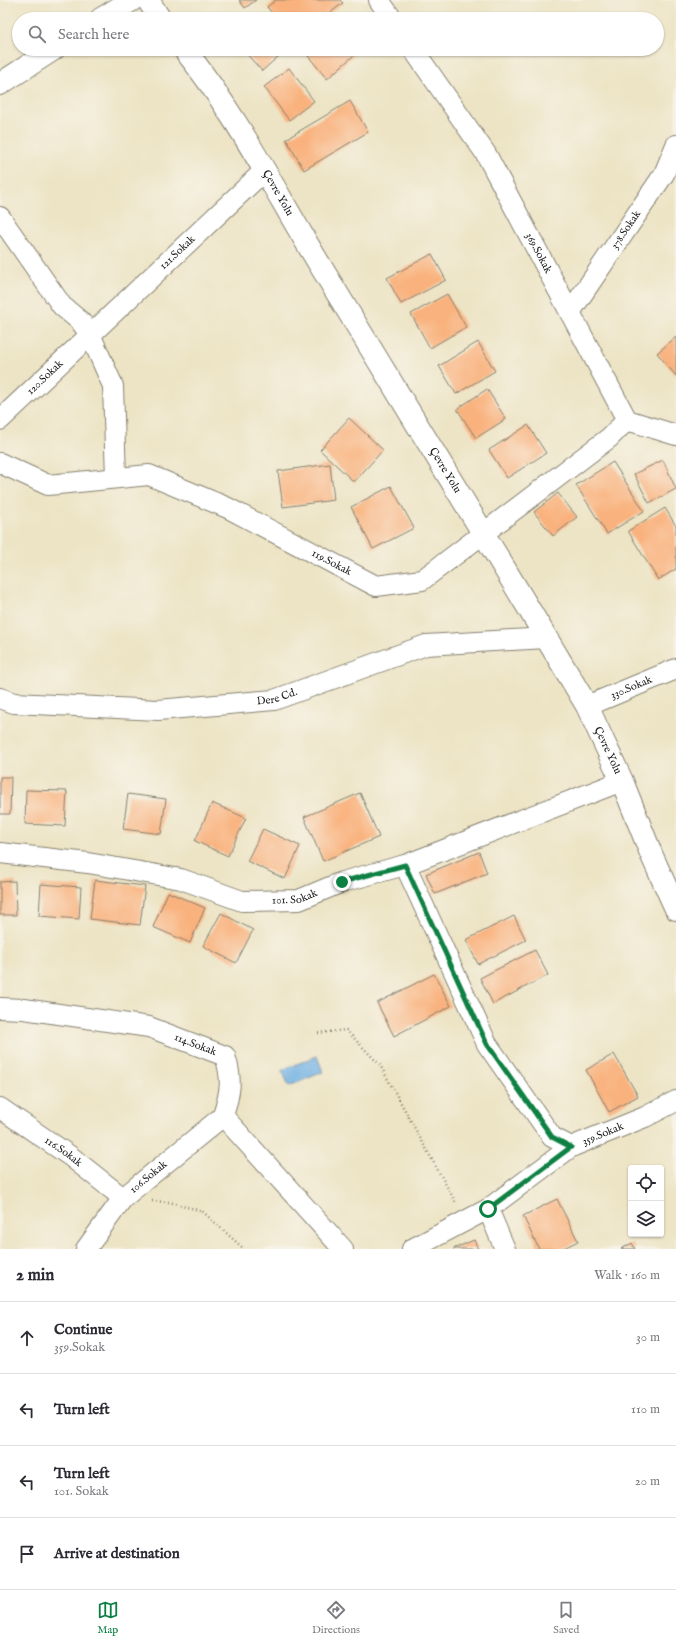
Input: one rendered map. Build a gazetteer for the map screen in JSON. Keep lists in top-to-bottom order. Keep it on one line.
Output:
{"streets":{"street":["Çevre Yolu","378.Sokak","121.Sokak","369.Sokak","120.Sokak","119.Sokak","330.Sokak","Dere Cd.","101. Sokak","114.Sokak","359.Sokak","116.Sokak","106.Sokak"]},"crossings":[["Çevre Yolu","121.Sokak"],["Çevre Yolu","119.Sokak"],["Çevre Yolu","330.Sokak"],["Çevre Yolu","Dere Cd."],["Çevre Yolu","101. Sokak"],["378.Sokak","369.Sokak"],["121.Sokak","120.Sokak"],["369.Sokak","119.Sokak"],["114.Sokak","106.Sokak"],["116.Sokak","106.Sokak"]],"page":{"search":"Search here","heading":["2 min","Walk · 160 m"],"list":[["Continue","359.Sokak","30 m"],["Turn left","110 m"],["Turn left","101. Sokak","20 m"],"Arrive at destination"],"nav":["Map","Directions","Saved"]}}
